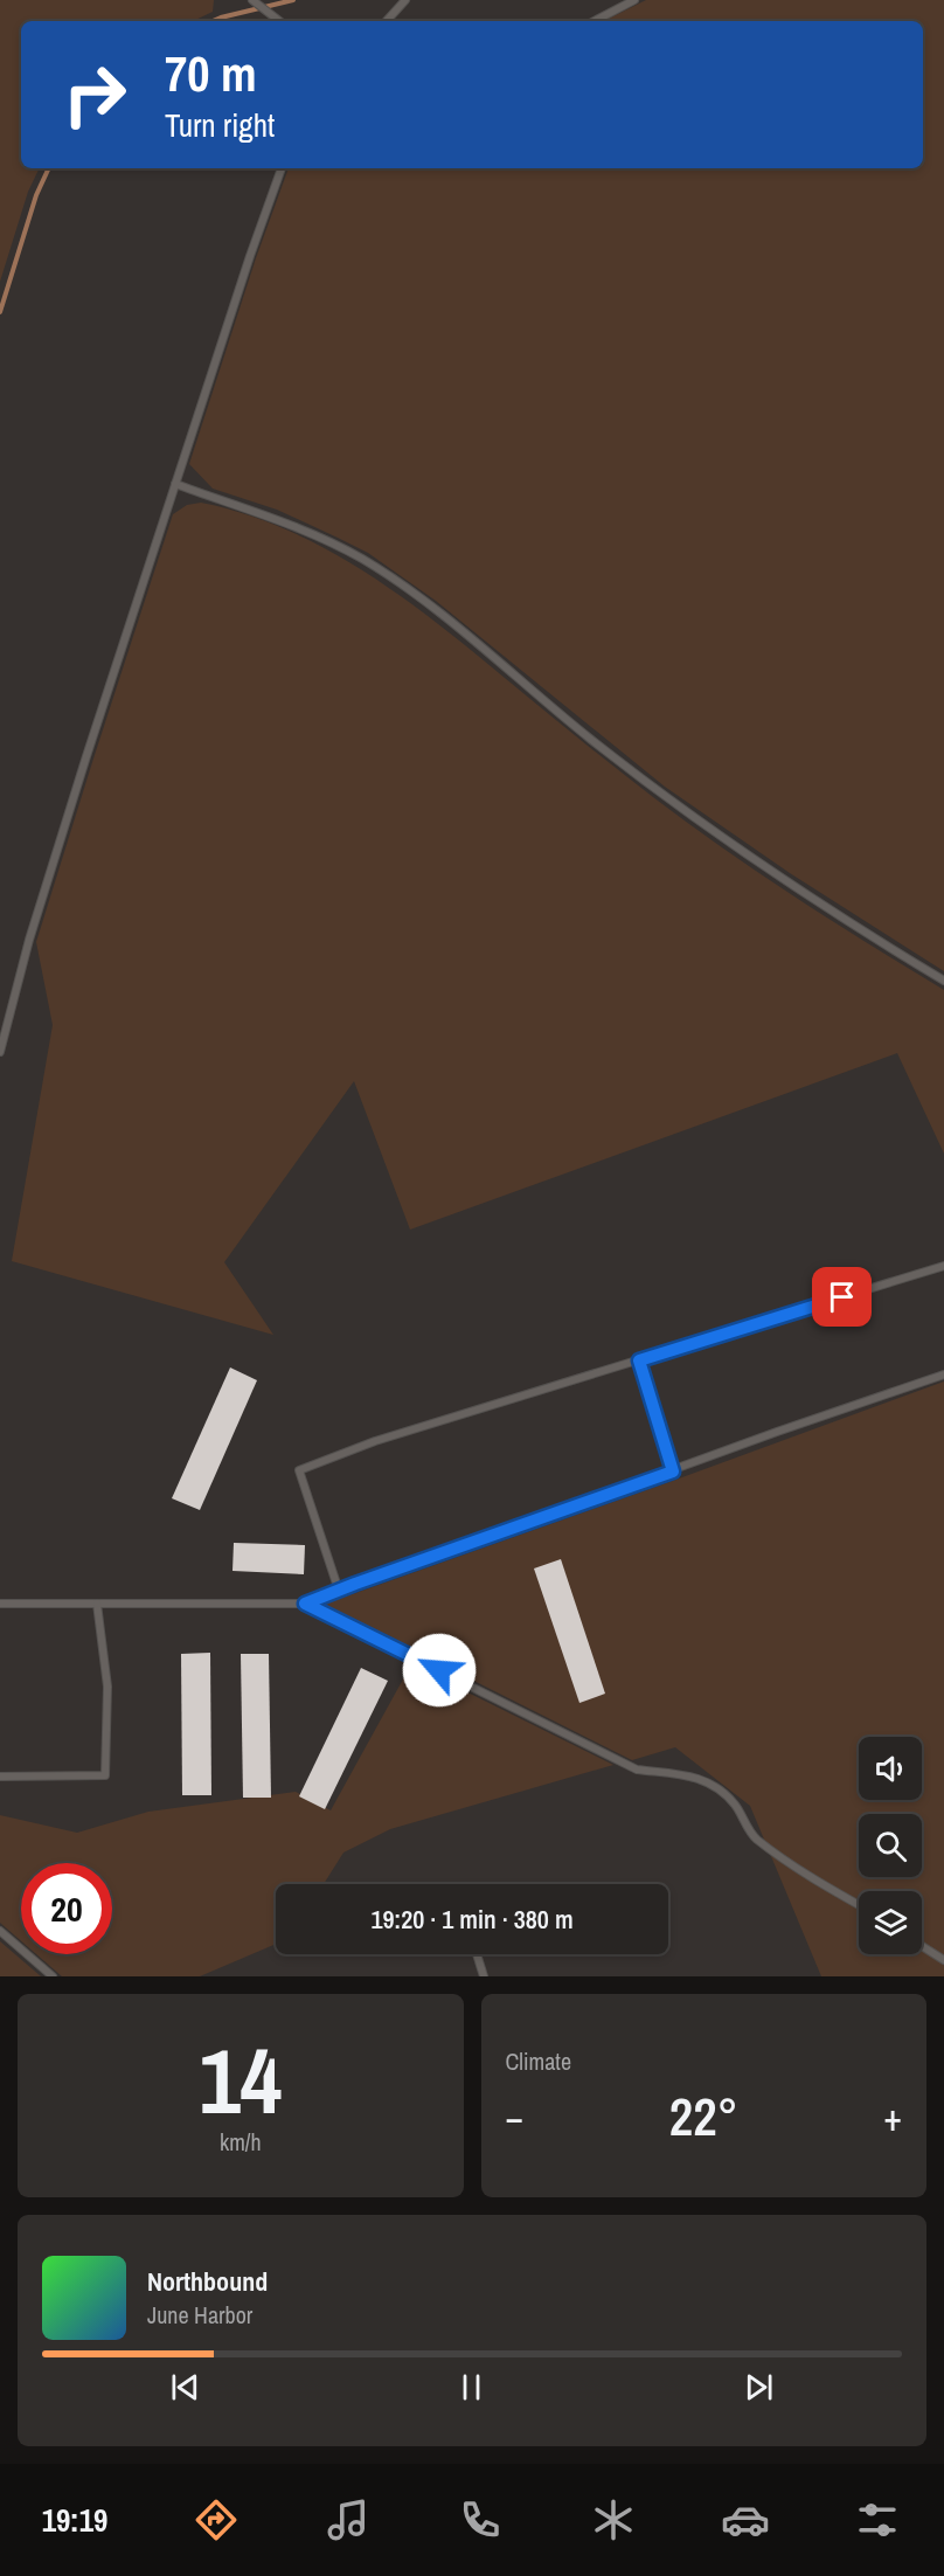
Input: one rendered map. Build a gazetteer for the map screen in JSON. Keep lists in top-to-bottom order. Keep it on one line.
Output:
{"page":{"turn":["70 m","Turn right"],"limit":"20","trip":"19:20 · 1 min · 380 m","tile":[["14","km/h"],"Climate"],"heat":["−","22°","+"],"song":["Northbound","June Harbor"],"tabs":"19:19"}}
